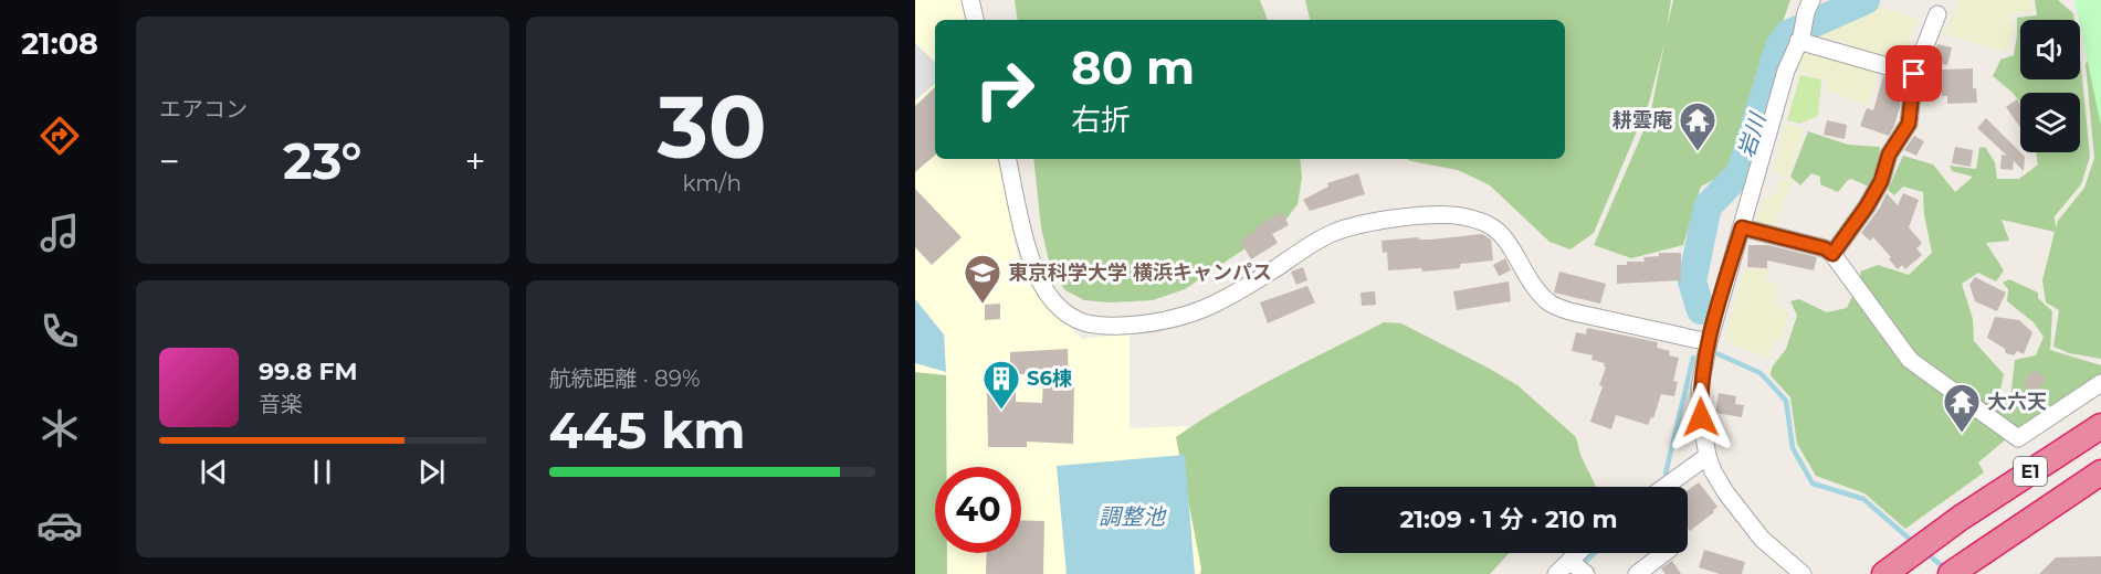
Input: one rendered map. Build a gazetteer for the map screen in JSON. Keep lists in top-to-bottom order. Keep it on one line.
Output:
{"streets":{"highway":["E1"]},"water":["岩川","調整池"],"places":{"temple":["耕雲庵","大六天"],"school or university":["東京科学大学 横浜キャンパス"],"building":["S6棟"]},"page":{"tabs":"21:08","tile":["エアコン",["30","km/h"],["航続距離 · 89%","445 km"]],"turn":["80 m","右折"],"heat":["−","23°","+"],"song":["99.8 FM","音楽"],"limit":"40","trip":"21:09 · 1 分 · 210 m"}}
